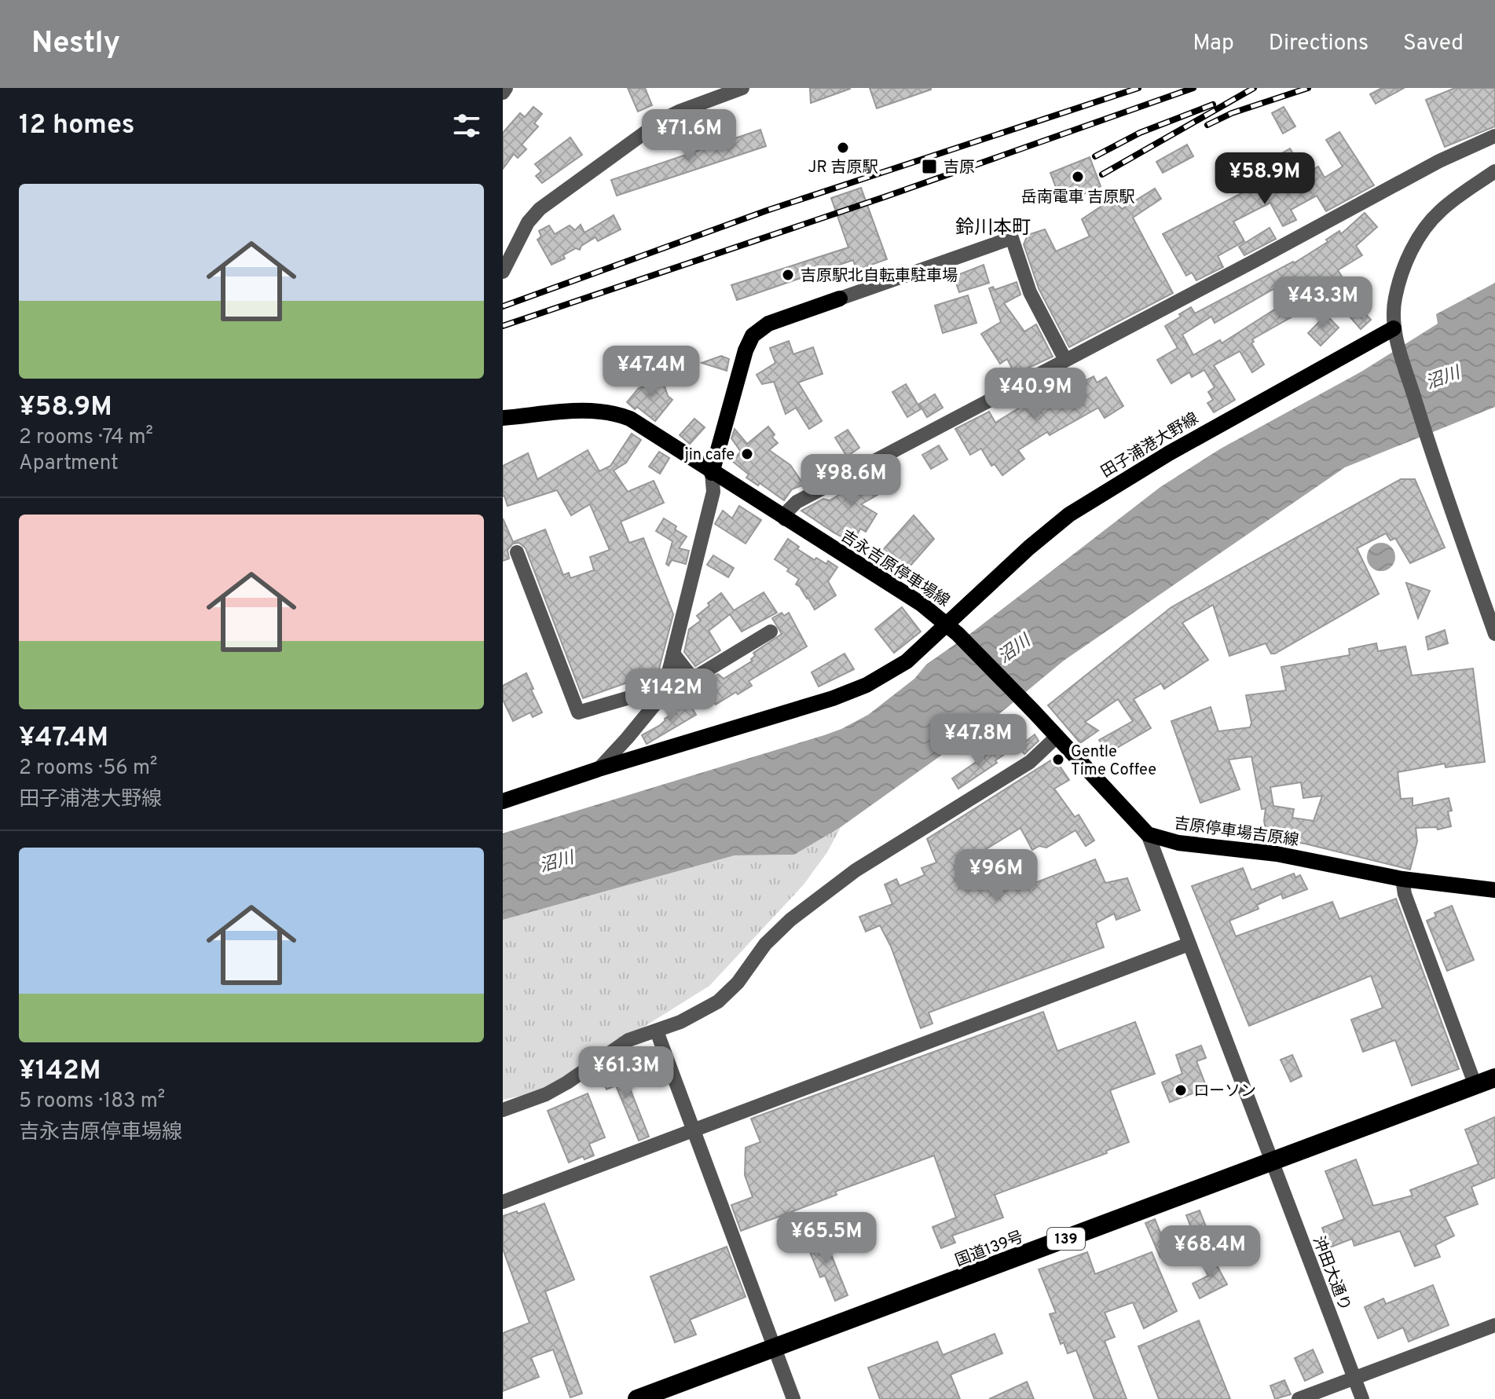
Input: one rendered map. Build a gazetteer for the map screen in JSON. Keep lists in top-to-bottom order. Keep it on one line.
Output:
{"streets":{"highway":["139","国道139号"],"main road":["田子浦港大野線","吉永吉原停車場線","吉原停車場吉原線"],"street":["沖田大通り"]},"crossings":[["田子浦港大野線","吉永吉原停車場線"],["吉原停車場吉原線","沖田大通り"],["国道139号","沖田大通り"]],"districts":["鈴川本町"],"water":["沼川"],"places":{"other":["JR 吉原駅","岳南電車 吉原駅","吉原駅北自転車駐車場","jin cafe","Gentle Time Coffee","ローソン"],"transit":["吉原"]},"page":{"header":"Nestly","nav":["Map","Directions","Saved"],"heading":"12 homes","price":["¥71.6M","¥58.9M","¥43.3M","¥47.4M","¥40.9M","¥98.6M","¥142M","¥47.8M","¥96M","¥61.3M","¥65.5M","¥68.4M"],"list":[{"name":"¥58.9M","note":"2 rooms · 74 m² · Apartment"},{"name":"¥47.4M","note":"2 rooms · 56 m² · 田子浦港大野線"},{"name":"¥142M","note":"5 rooms · 183 m² · 吉永吉原停車場線"}]}}
